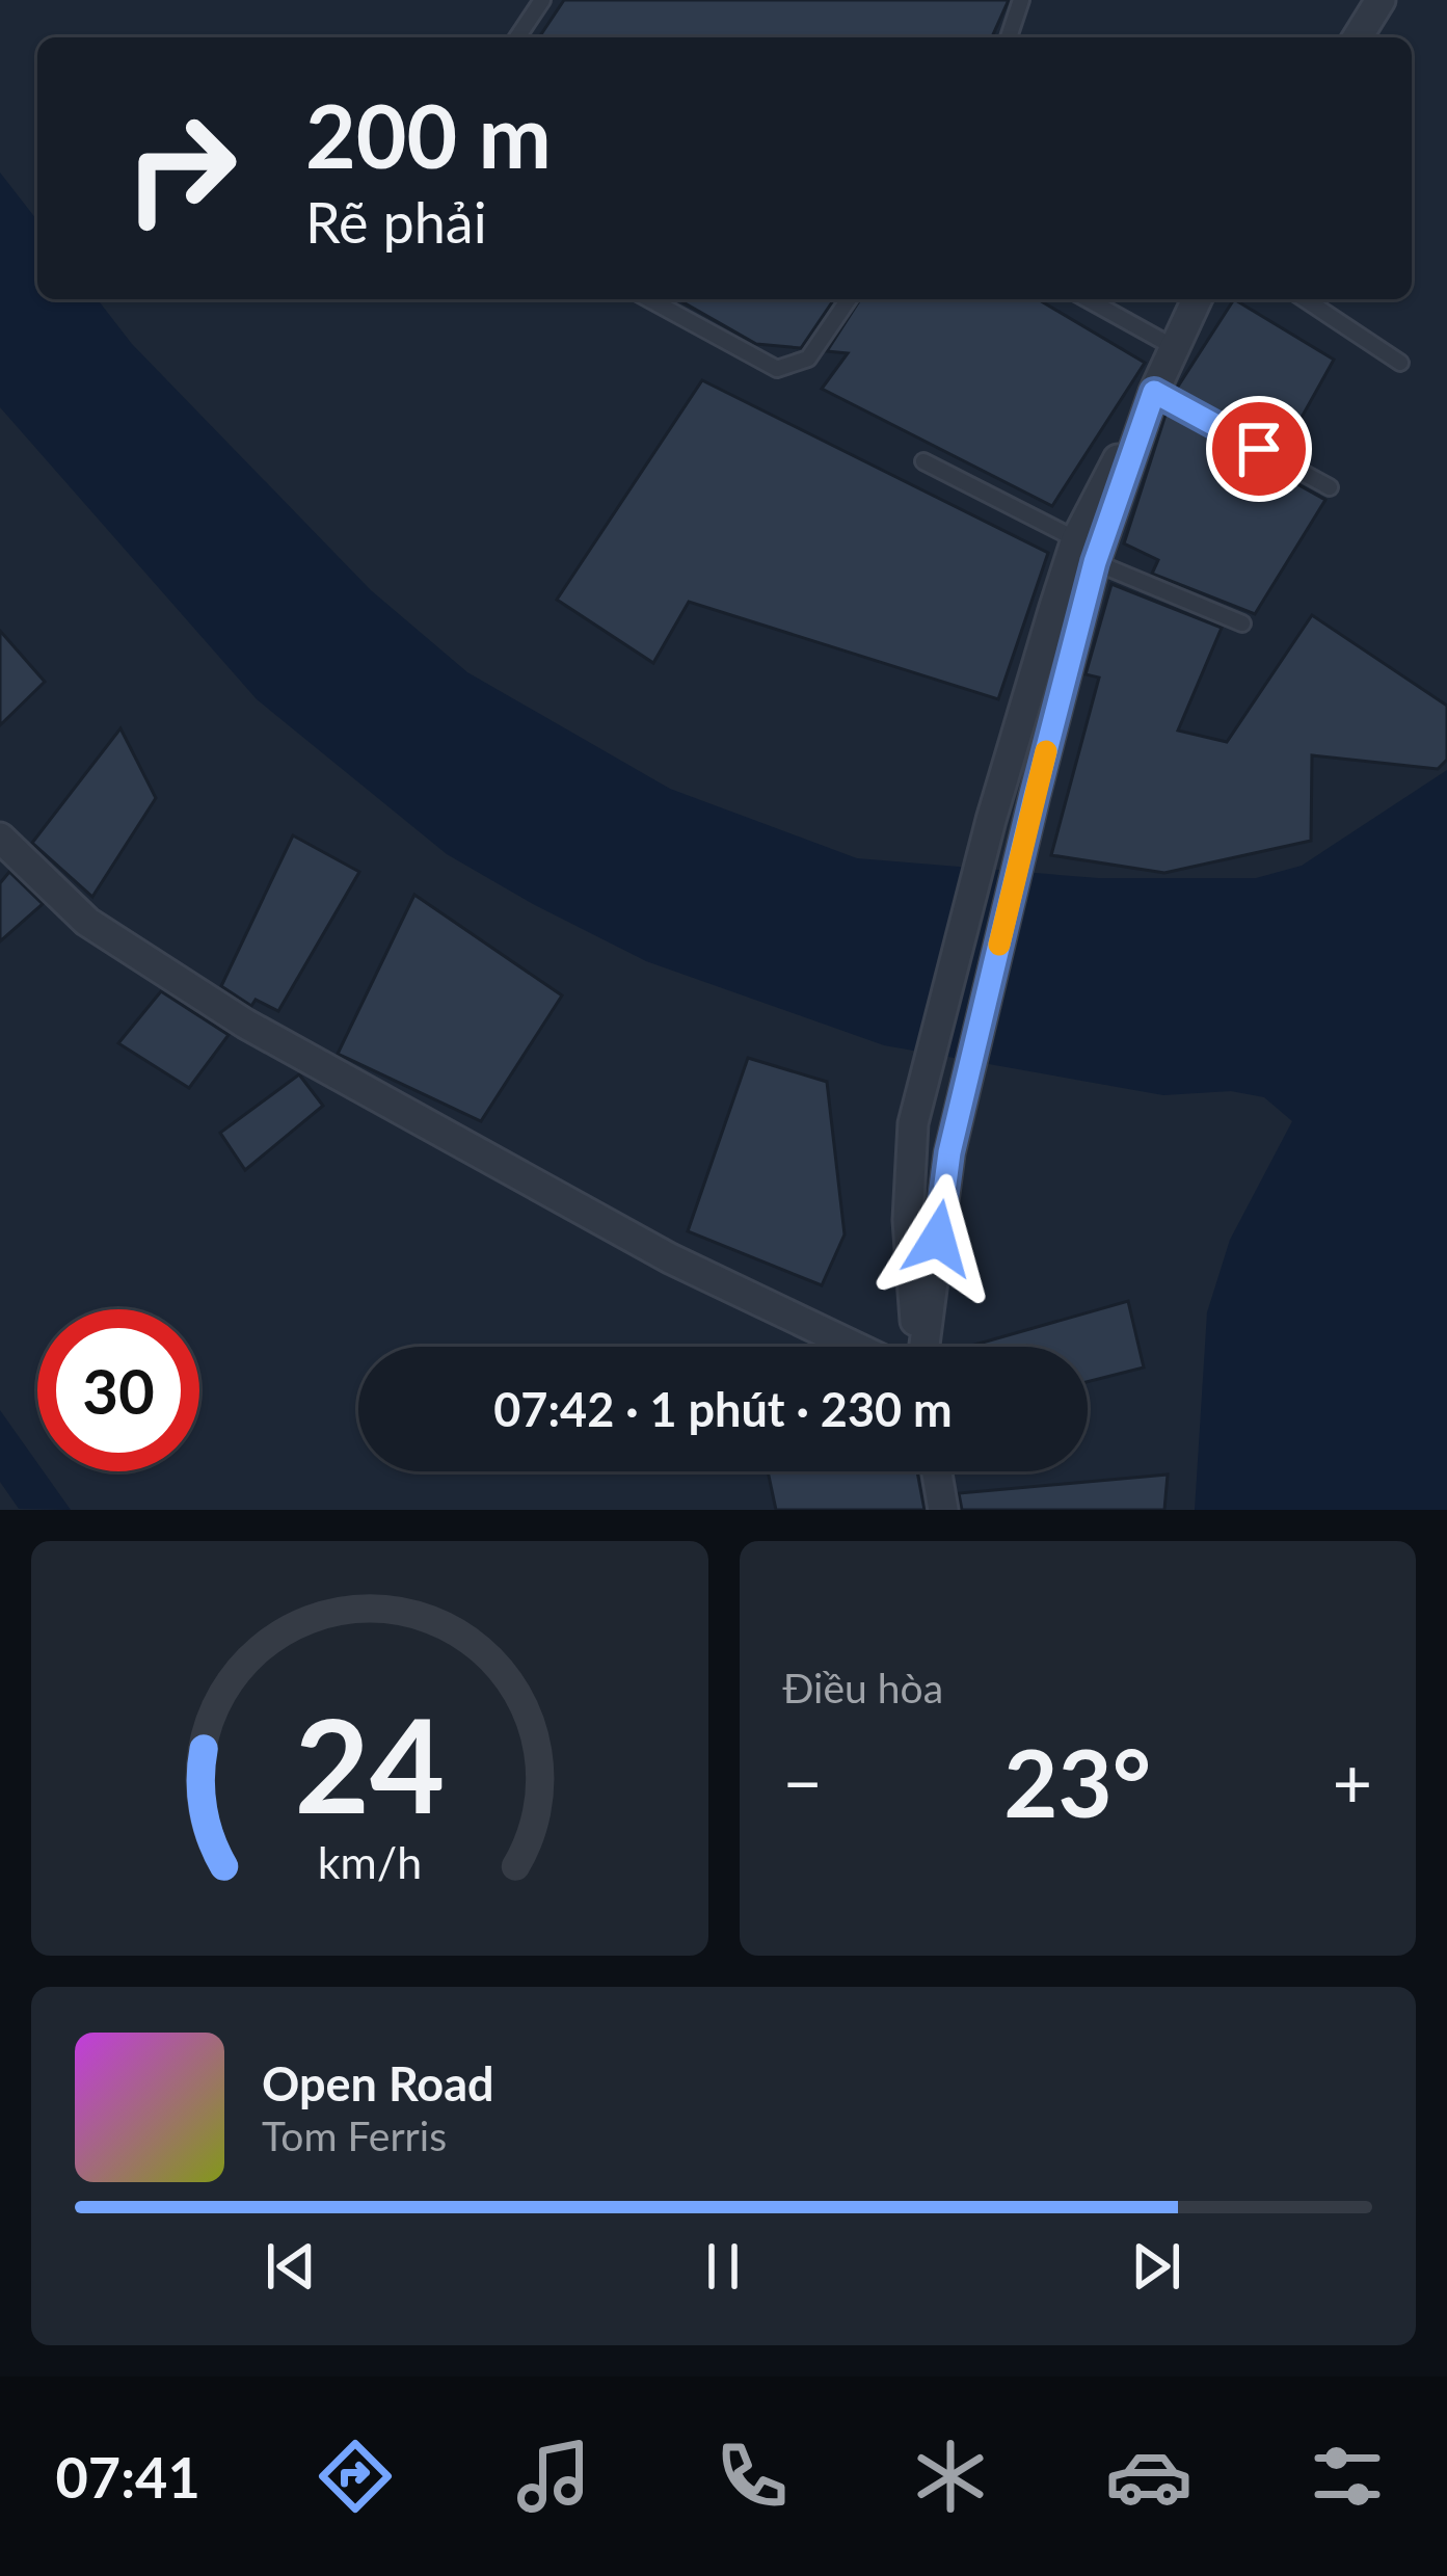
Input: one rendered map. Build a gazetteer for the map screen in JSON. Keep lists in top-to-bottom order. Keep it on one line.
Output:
{"page":{"turn":["200 m","Rẽ phải"],"limit":"30","trip":"07:42 · 1 phút · 230 m","tile":"Điều hòa","heat":["−","23°","+"],"song":["Open Road","Tom Ferris"],"tabs":"07:41","gauge":["24","km/h"]}}
